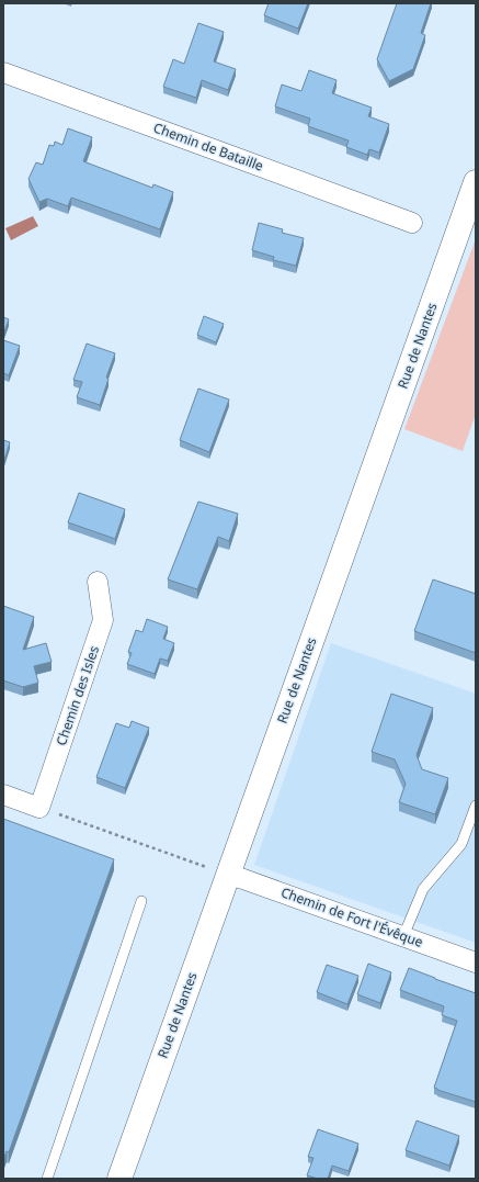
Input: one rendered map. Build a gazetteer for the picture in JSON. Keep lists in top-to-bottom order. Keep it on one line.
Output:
{"streets":{"main road":["Rue de Nantes"],"street":["Chemin de Bataille","Chemin des Isles","Chemin de Fort l'Évêque"]},"crossings":[["Rue de Nantes","Chemin de Fort l'Évêque"]]}
